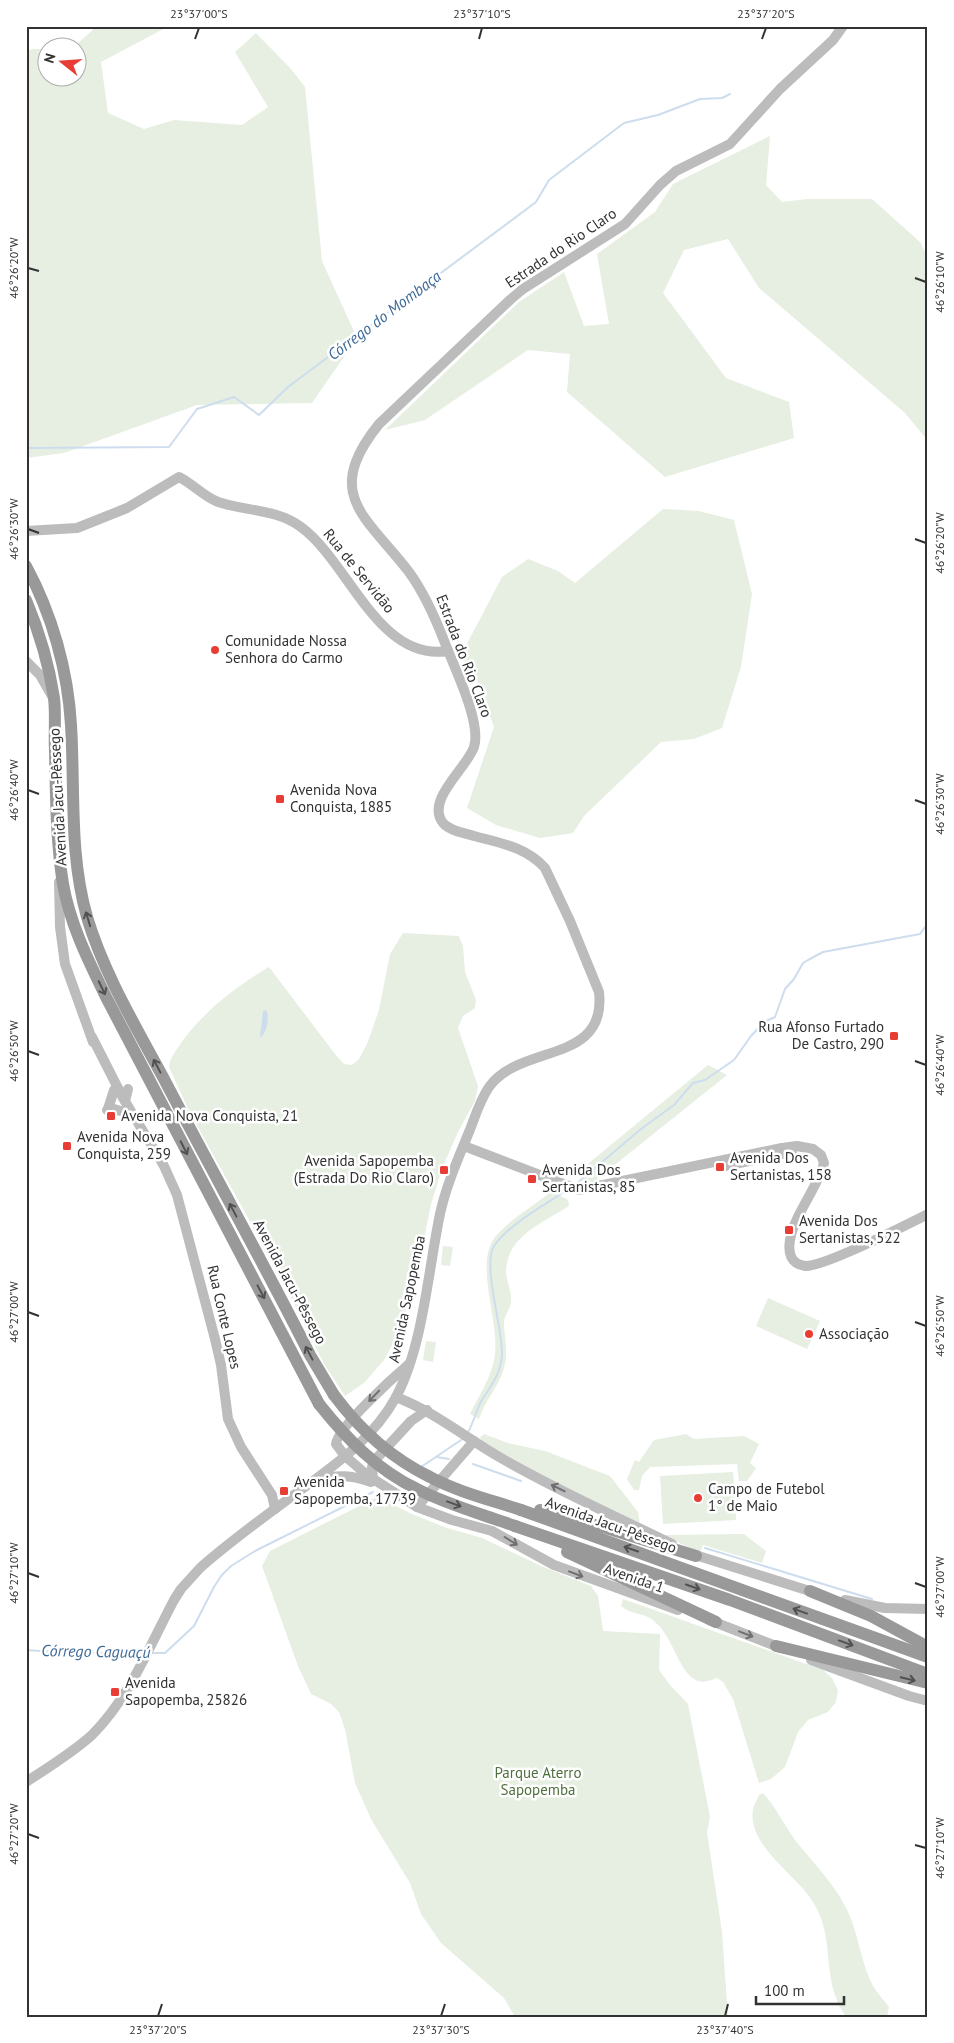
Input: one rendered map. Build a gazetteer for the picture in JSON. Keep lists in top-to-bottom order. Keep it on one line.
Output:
{"streets":{"highway":["Avenida Jacu-Pêssego"],"main road":["Estrada do Rio Claro","Rua de Servidão","Avenida Sapopemba","Rua Conte Lopes","Avenida 1"]},"crossings":[["Estrada do Rio Claro","Rua de Servidão"],["Estrada do Rio Claro","Avenida Sapopemba"],["Avenida Jacu-Pêssego","Rua Conte Lopes"],["Avenida Sapopemba","Rua Conte Lopes"],["Avenida Sapopemba","Avenida 1"]],"water":["Córrego do Mombaça","Córrego Caguaçú"],"parks":["Parque Aterro Sapopemba"],"places":{"other":["Comunidade Nossa Senhora do Carmo","Associação","Campo de Futebol 1° de Maio"],"transit":["Avenida Nova Conquista, 1885","Rua Afonso Furtado De Castro, 290","Avenida Nova Conquista, 21","Avenida Nova Conquista, 259","Avenida Dos Sertanistas, 158","Avenida Sapopemba (Estrada Do Rio Claro)","Avenida Dos Sertanistas, 85","Avenida Dos Sertanistas, 522","Avenida Sapopemba, 17739","Avenida Sapopemba, 25826"]},"scale_bar":"100 m","north":"left","coordinates":["23°37'00\"S","23°37'10\"S","23°37'20\"S","46°26'20\"W","46°26'10\"W","46°26'30\"W","46°26'40\"W","46°26'50\"W","46°27'00\"W","46°27'10\"W","46°27'20\"W","23°37'30\"S","23°37'40\"S"]}
